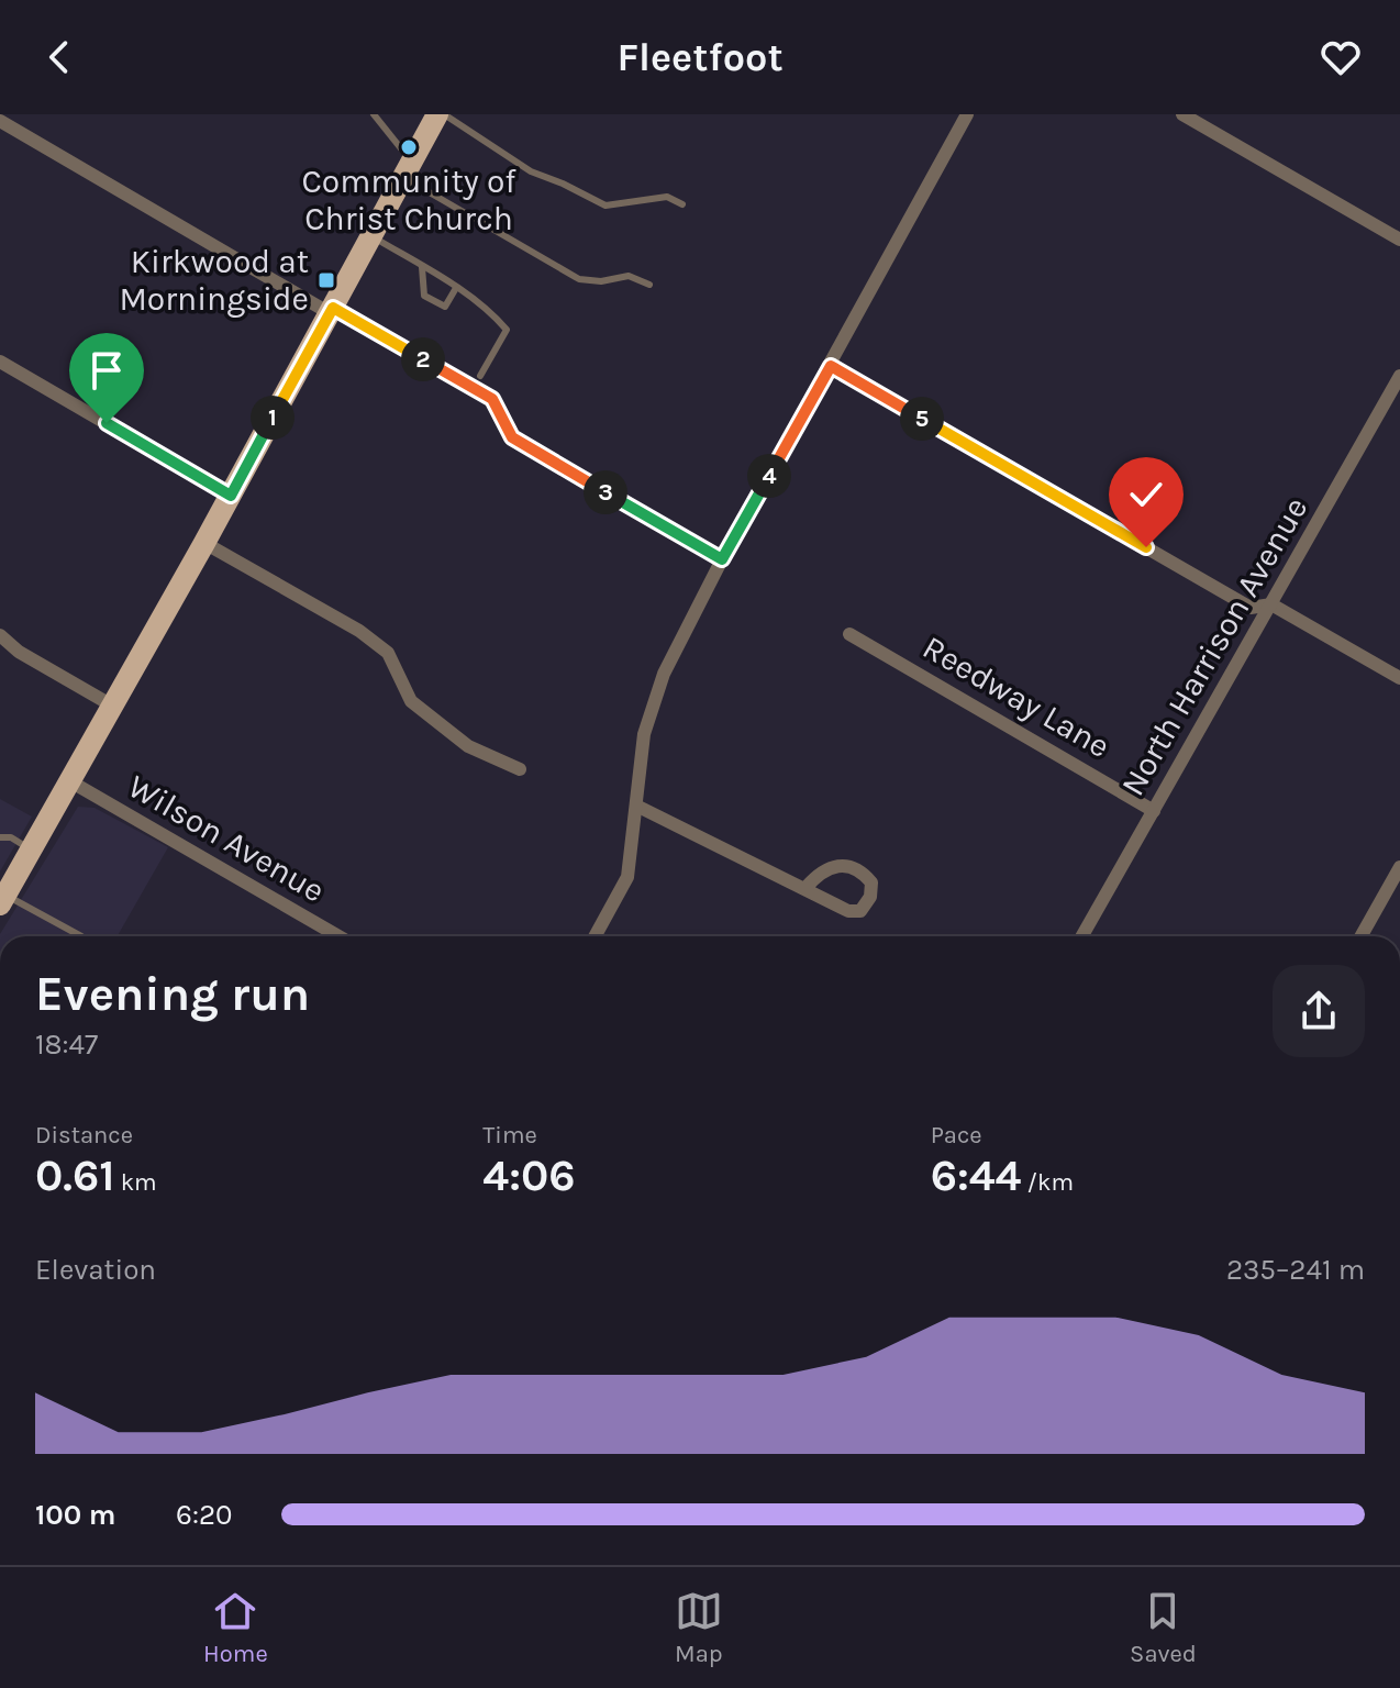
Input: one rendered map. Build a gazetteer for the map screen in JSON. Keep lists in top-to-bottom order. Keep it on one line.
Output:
{"streets":{"street":["North Harrison Avenue","Reedway Lane","Wilson Avenue"]},"crossings":[["North Harrison Avenue","Reedway Lane"]],"places":{"other":["Community of Christ Church"],"transit":["Kirkwood at Morningside"]},"page":{"header":"Fleetfoot","pins":["2","1","5","4","3"],"heading":["Evening run","18:47"],"stats":[["Distance","0.61 km"],["Time","4:06"],["Pace","6:44 /km"]],"chart":["Elevation","235–241 m"],"list":[{"name":"100 m","note":"6:20"}],"tabs":["Home","Map","Saved"]}}
